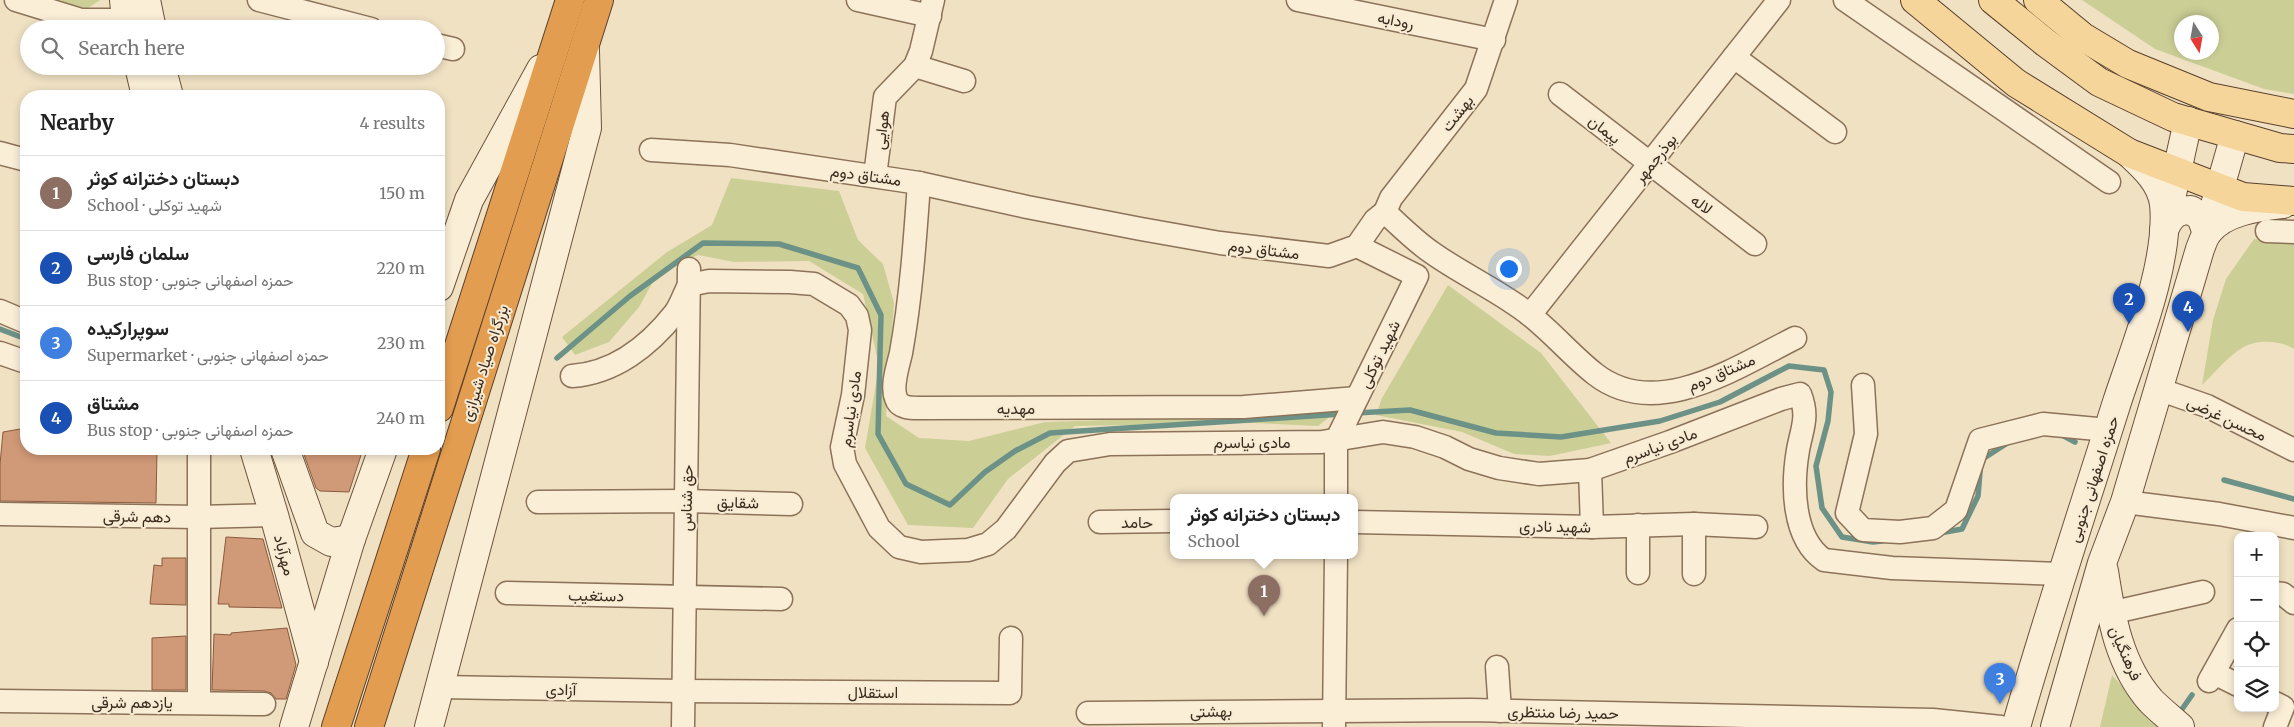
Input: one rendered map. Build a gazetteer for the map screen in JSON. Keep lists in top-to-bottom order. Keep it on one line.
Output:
{"streets":{"highway":["بزرگراه صیاد شیرازی"],"main road":["حمزه اصفهانی جنوبی","مهرآباد","فرهنگیان"],"street":["رودابه","بهشت","پیمان","هوایی","بوذرجمهر","مشتاق دوم","لاله","شهید توکلی","مهدیه","مادی نیاسرم","محسن غرضی","حق شناس","شقایق","دهم شرقی","حامد","شهید نادری","دستغیب","آزادی","استقلال","یازدهم شرقی","بهشتی","حمید رضا منتظری"]},"crossings":[["رودابه","بهشت"],["بهشت","مشتاق دوم"],["پیمان","بوذرجمهر"],["پیمان","لاله"],["هوایی","مشتاق دوم"],["بوذرجمهر","مشتاق دوم"],["بوذرجمهر","لاله"],["مشتاق دوم","شهید توکلی"],["مشتاق دوم","مهدیه"],["شهید توکلی","مهدیه"],["شهید توکلی","مادی نیاسرم"],["مادی نیاسرم","حمزه اصفهانی جنوبی"],["مادی نیاسرم","حق شناس"],["حق شناس","شقایق"],["حق شناس","دستغیب"],["حق شناس","آزادی"],["حق شناس","استقلال"],["دهم شرقی","مهرآباد"],["آزادی","استقلال"],["بهشتی","حمید رضا منتظری"]],"north":"bottom","page":{"search":"Search here","heading":["Nearby","4 results"],"list":[{"mark":"1","name":"دبستان دخترانه کوثر","note":"School · شهید توکلی","value":"150 m"},{"mark":"2","name":"سلمان فارسی","note":"Bus stop · حمزه اصفهانی جنوبی","value":"220 m"},{"mark":"3","name":"سوپرارکیده","note":"Supermarket · حمزه اصفهانی جنوبی","value":"230 m"},{"mark":"4","name":"مشتاق","note":"Bus stop · حمزه اصفهانی جنوبی","value":"240 m"}],"pins":["2","4","1","3"],"popup":["دبستان دخترانه کوثر","School"],"map_buttons":["+","−"]}}
